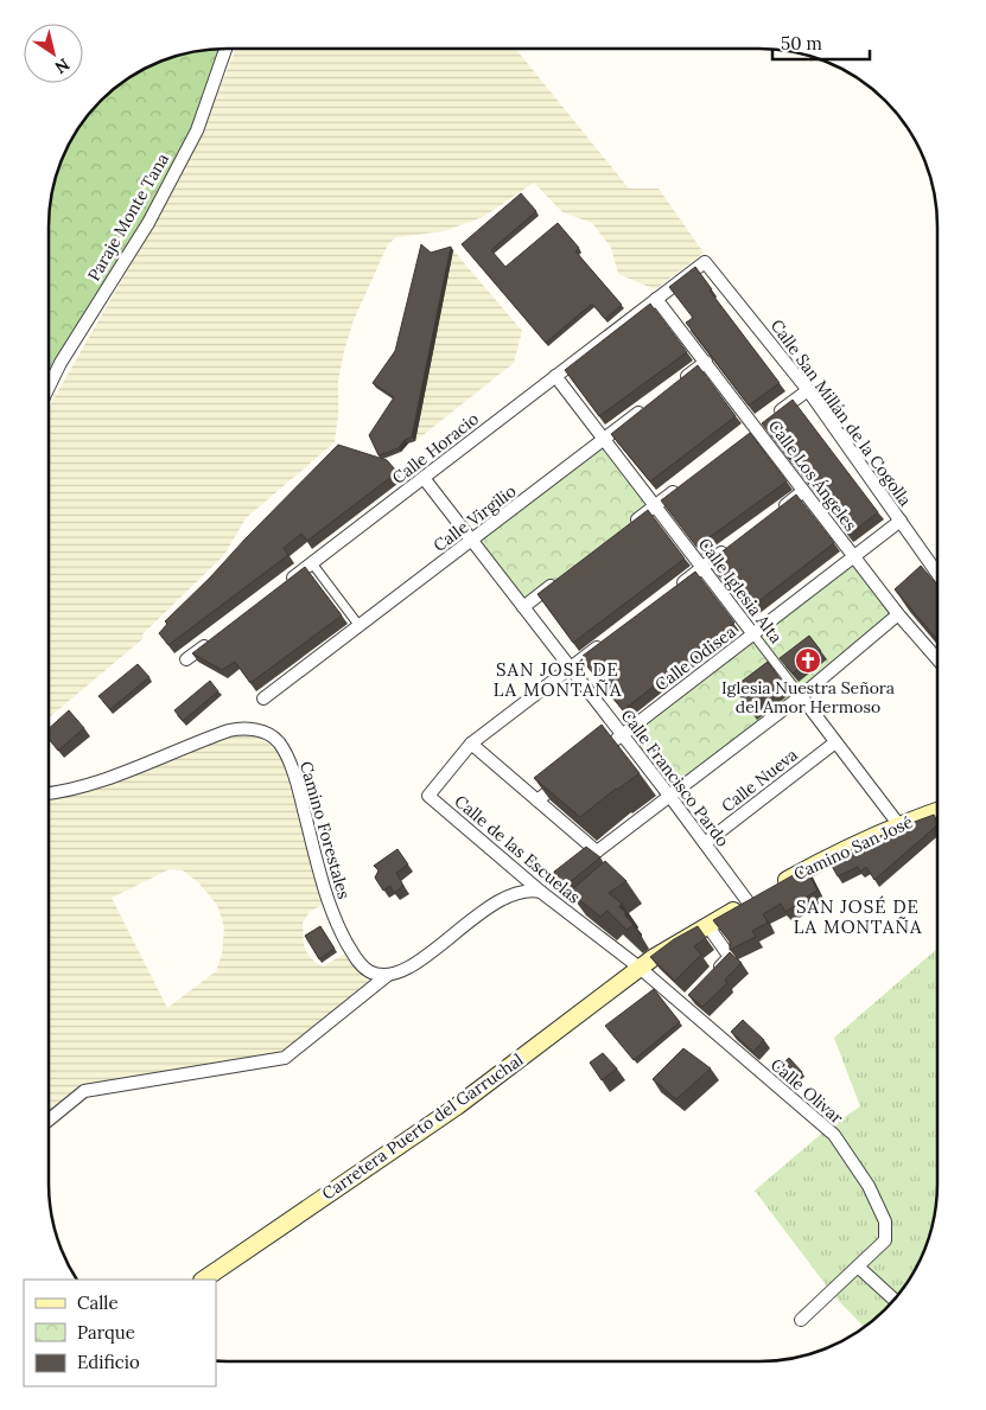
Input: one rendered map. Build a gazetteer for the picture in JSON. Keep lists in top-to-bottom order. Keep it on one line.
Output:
{"streets":{"main road":["Camino San José","Carretera Puerto del Garruchal"],"street":["Paraje Monte Tana","Calle San Millán de la Cogolla","Calle Horacio","Calle Los Ángeles","Calle Virgilio","Calle Iglesia Alta","Calle Odisea","Calle Francisco Pardo","Calle Nueva","Camino Forestales","Calle de las Escuelas","Calle Olivar"]},"crossings":[["Calle San Millán de la Cogolla","Calle Horacio"],["Calle San Millán de la Cogolla","Calle Odisea"],["Calle Horacio","Calle Los Ángeles"],["Calle Horacio","Calle Iglesia Alta"],["Calle Horacio","Calle Francisco Pardo"],["Calle Los Ángeles","Calle Odisea"],["Calle Virgilio","Calle Iglesia Alta"],["Calle Virgilio","Calle Francisco Pardo"],["Calle Iglesia Alta","Calle Odisea"],["Calle Iglesia Alta","Calle Nueva"],["Calle Iglesia Alta","Camino San José"],["Calle Odisea","Calle Francisco Pardo"],["Calle Francisco Pardo","Calle Nueva"],["Calle Francisco Pardo","Camino San José"],["Camino San José","Calle de las Escuelas"],["Camino San José","Calle Olivar"],["Camino San José","Carretera Puerto del Garruchal"],["Calle de las Escuelas","Calle Olivar"],["Calle de las Escuelas","Carretera Puerto del Garruchal"],["Calle Olivar","Carretera Puerto del Garruchal"]],"districts":["SAN JOSÉ DE LA MONTAÑA","SAN JOSÉ DE LA MONTAÑA"],"places":{"church":["Iglesia Nuestra Señora del Amor Hermoso"]},"legend":["Calle","Parque","Edificio"],"scale_bar":"50 m","north":"bottom right"}
